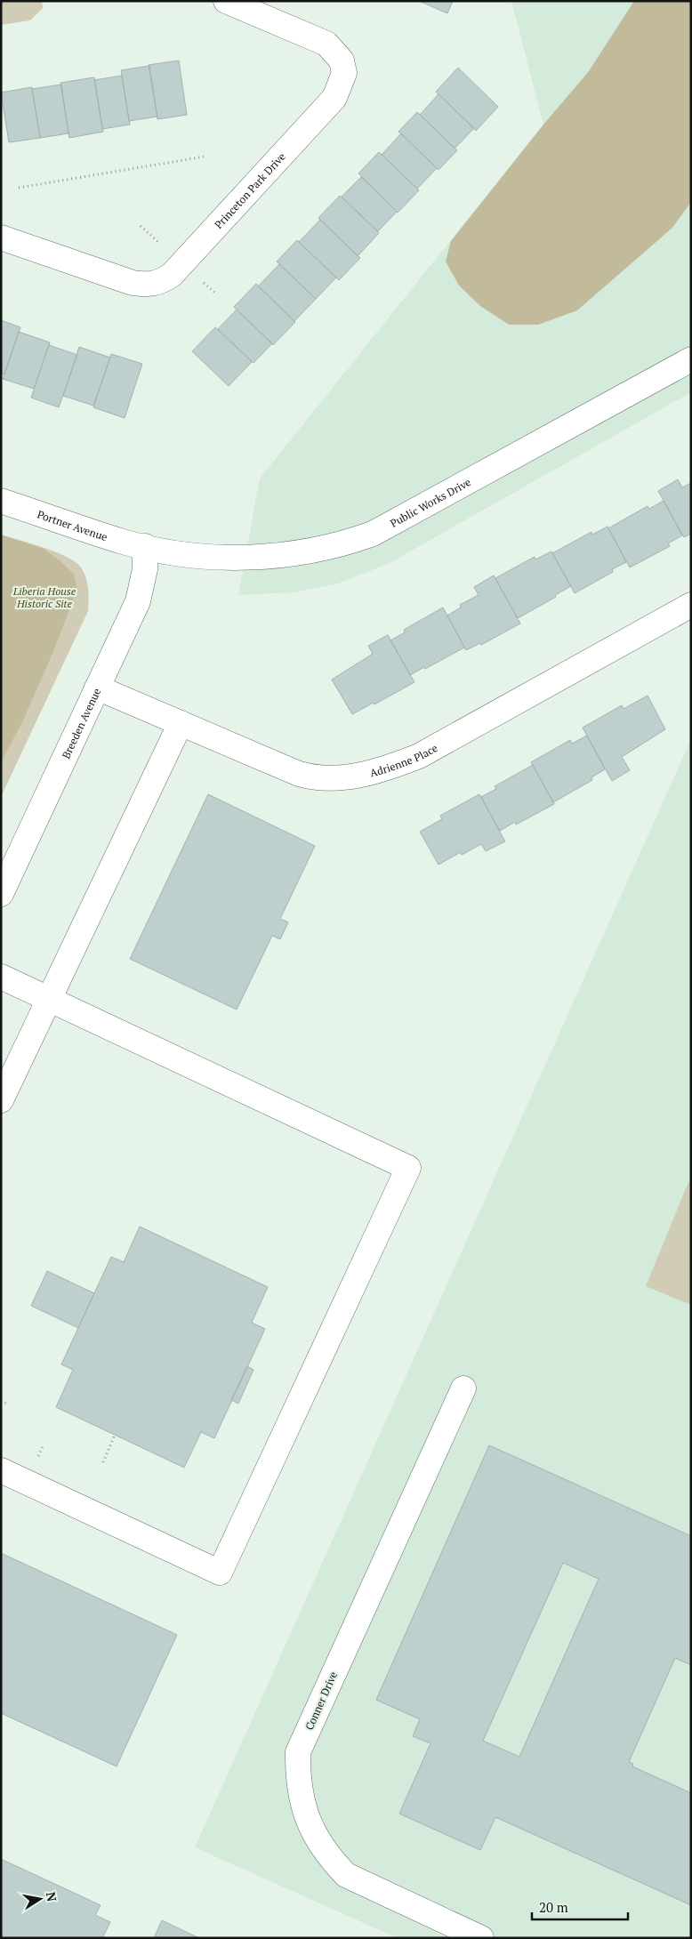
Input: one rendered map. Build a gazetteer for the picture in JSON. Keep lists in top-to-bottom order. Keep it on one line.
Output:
{"streets":{"street":["Princeton Park Drive","Public Works Drive","Portner Avenue","Breeden Avenue","Adrienne Place","Conner Drive"]},"crossings":[["Public Works Drive","Portner Avenue"],["Public Works Drive","Breeden Avenue"],["Portner Avenue","Breeden Avenue"],["Breeden Avenue","Adrienne Place"]],"parks":["Liberia House Historic Site"],"scale_bar":"20 m","north":"right"}
